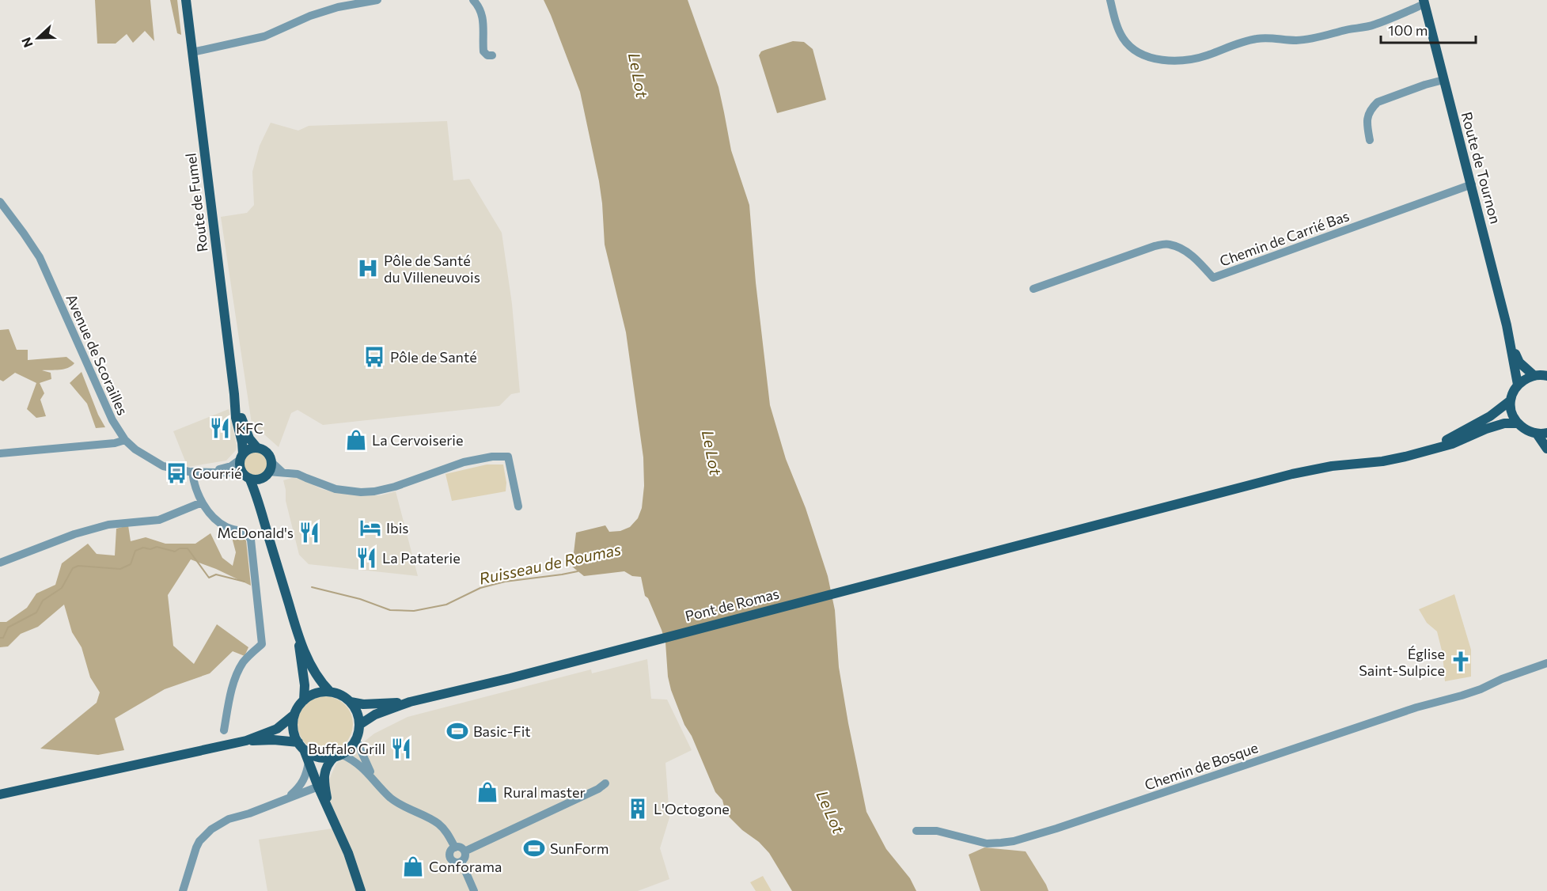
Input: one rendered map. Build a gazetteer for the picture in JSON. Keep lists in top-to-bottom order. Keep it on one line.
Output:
{"streets":{"main road":["Route de Tournon","Route de Fumel","Pont de Romas"],"street":["Chemin de Carrié Bas","Avenue de Scorailles","Chemin de Bosque"]},"crossings":[["Route de Tournon","Chemin de Carrié Bas"],["Route de Fumel","Avenue de Scorailles"]],"water":["Le Lot","Ruisseau de Roumas"],"places":{"hospital":["Pôle de Santé du Villeneuvois"],"bus stop":["Pôle de Santé","Gourrié"],"restaurant":["KFC","McDonald's","La Pataterie","Buffalo Grill"],"shop":["La Cervoiserie","Rural master","Conforama"],"hotel":["Ibis"],"church":["Église Saint-Sulpice"],"sports":["Basic-Fit","SunForm"],"building":["L'Octogone"]},"scale_bar":"100 m","north":"left"}
